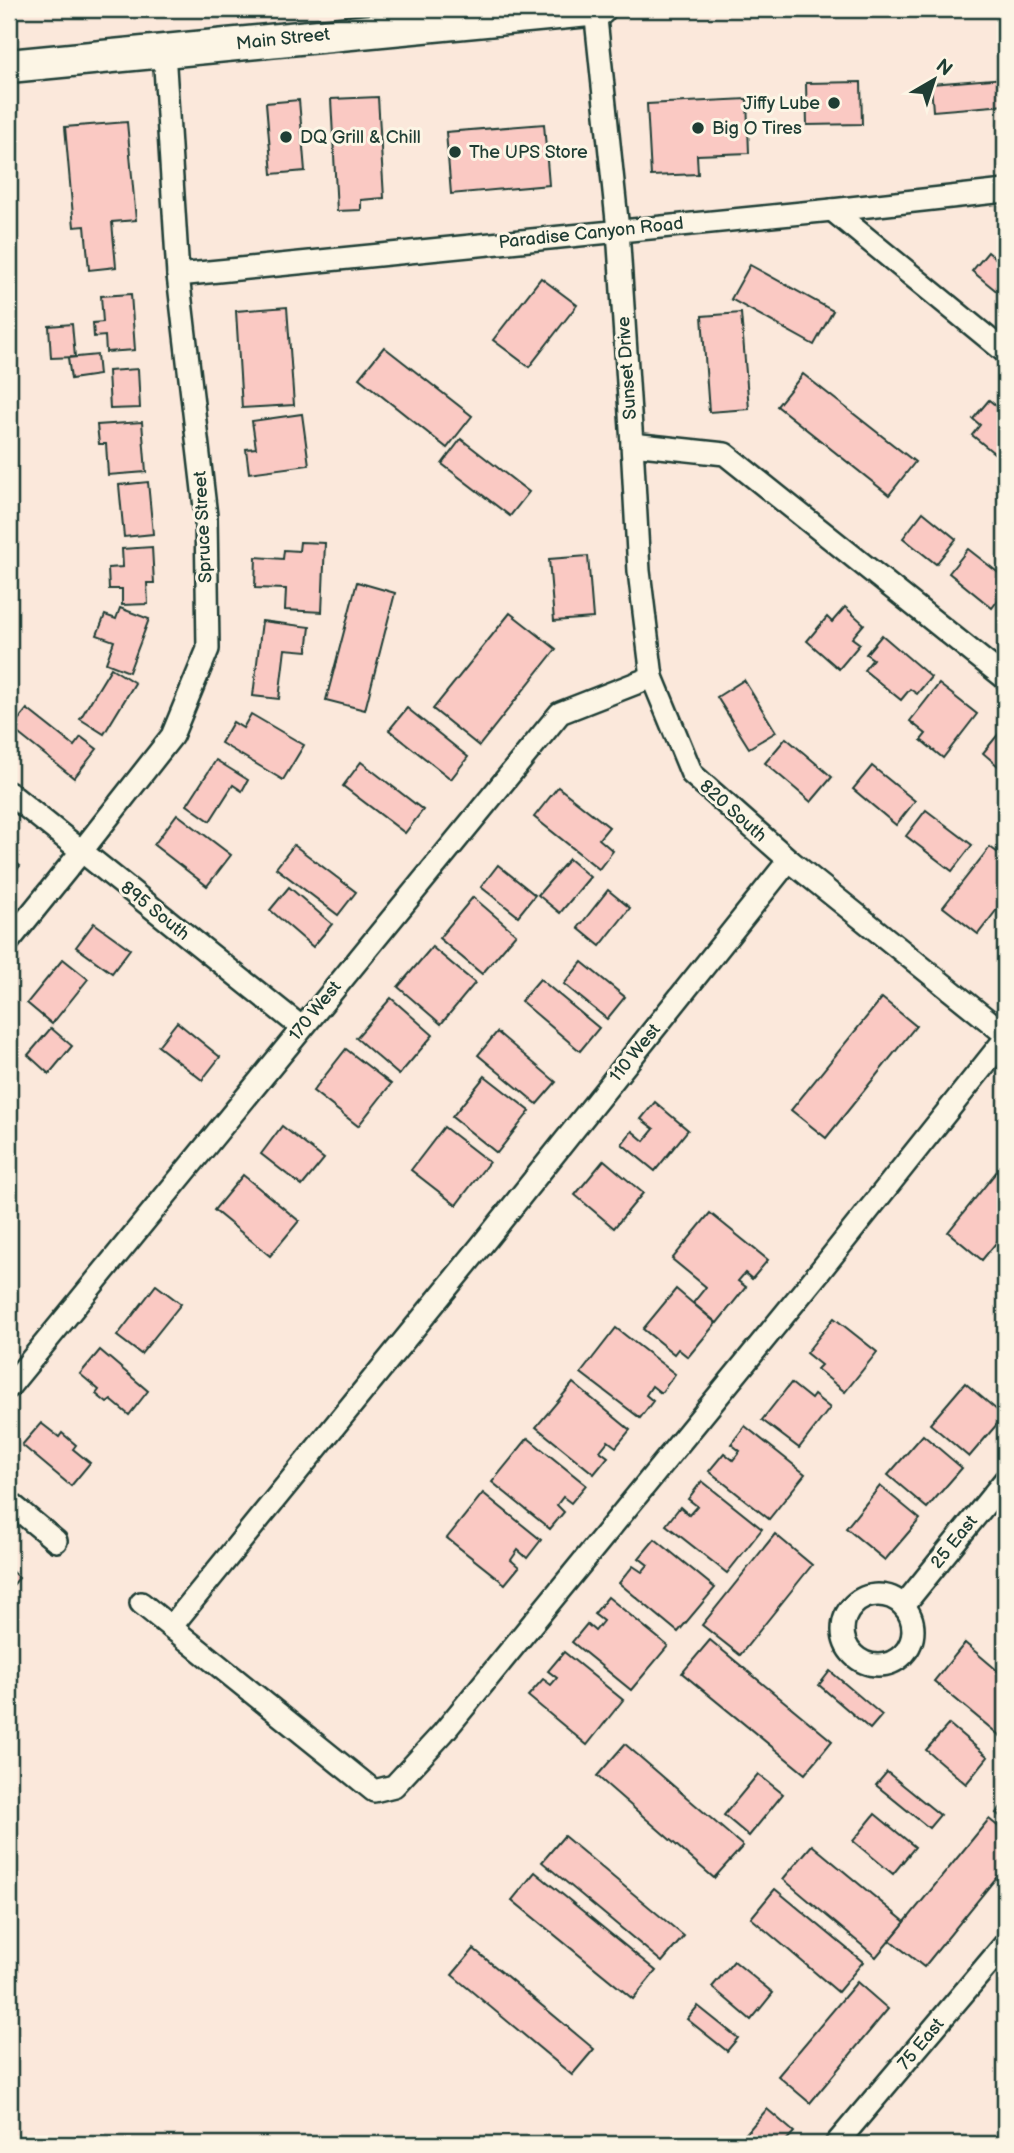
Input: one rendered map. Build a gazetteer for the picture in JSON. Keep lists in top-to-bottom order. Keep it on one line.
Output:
{"streets":{"main road":["Main Street"],"street":["Paradise Canyon Road","Sunset Drive","Spruce Street","820 South","895 South","170 West","110 West","25 East","75 East"]},"crossings":[["Main Street","Sunset Drive"],["Main Street","Spruce Street"],["Paradise Canyon Road","Sunset Drive"],["Paradise Canyon Road","Spruce Street"],["Sunset Drive","820 South"],["Spruce Street","895 South"],["820 South","170 West"],["820 South","110 West"],["895 South","170 West"]],"places":["Jiffy Lube","Big O Tires","DQ Grill & Chill","The UPS Store"],"north":"top right"}
